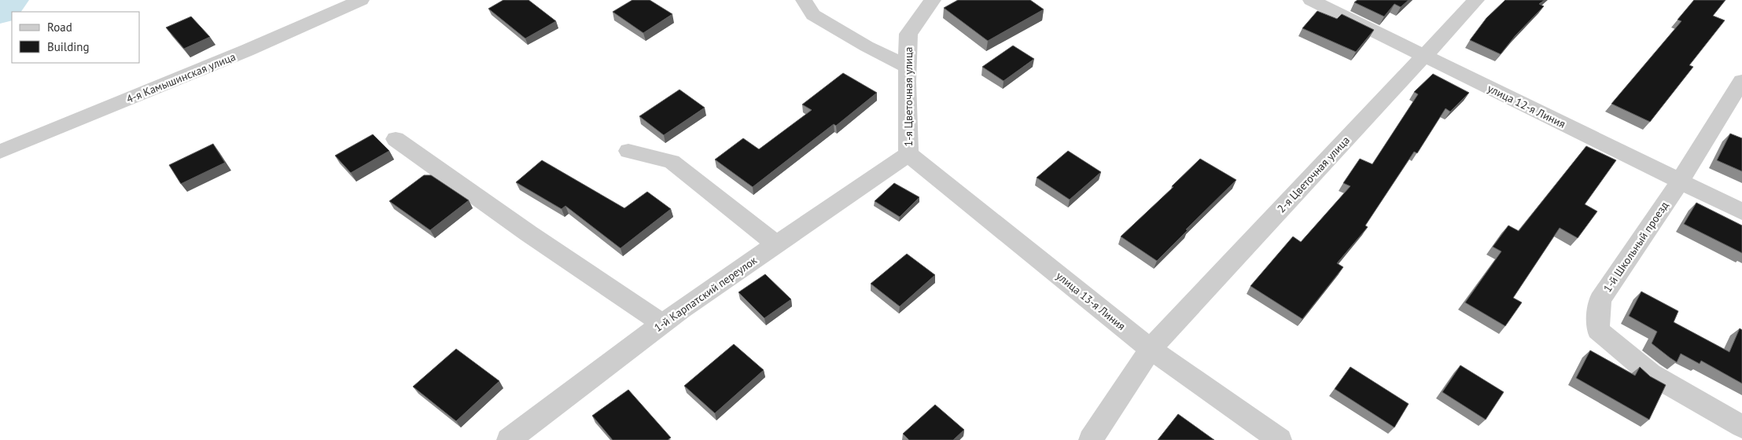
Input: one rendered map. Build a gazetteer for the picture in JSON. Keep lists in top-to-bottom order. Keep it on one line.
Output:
{"streets":{"lane":["4-я Камышинская улица","1-я Цветочная улица","улица 12-я Линия","2-я Цветочная улица","1-й Школьный проезд","1-й Карпатский переулок","улица 13-я Линия"]},"crossings":[["1-я Цветочная улица","1-й Карпатский переулок"],["1-я Цветочная улица","улица 13-я Линия"],["улица 12-я Линия","2-я Цветочная улица"],["улица 12-я Линия","1-й Школьный проезд"],["2-я Цветочная улица","улица 13-я Линия"],["1-й Карпатский переулок","улица 13-я Линия"]],"legend":["Road","Building"]}
